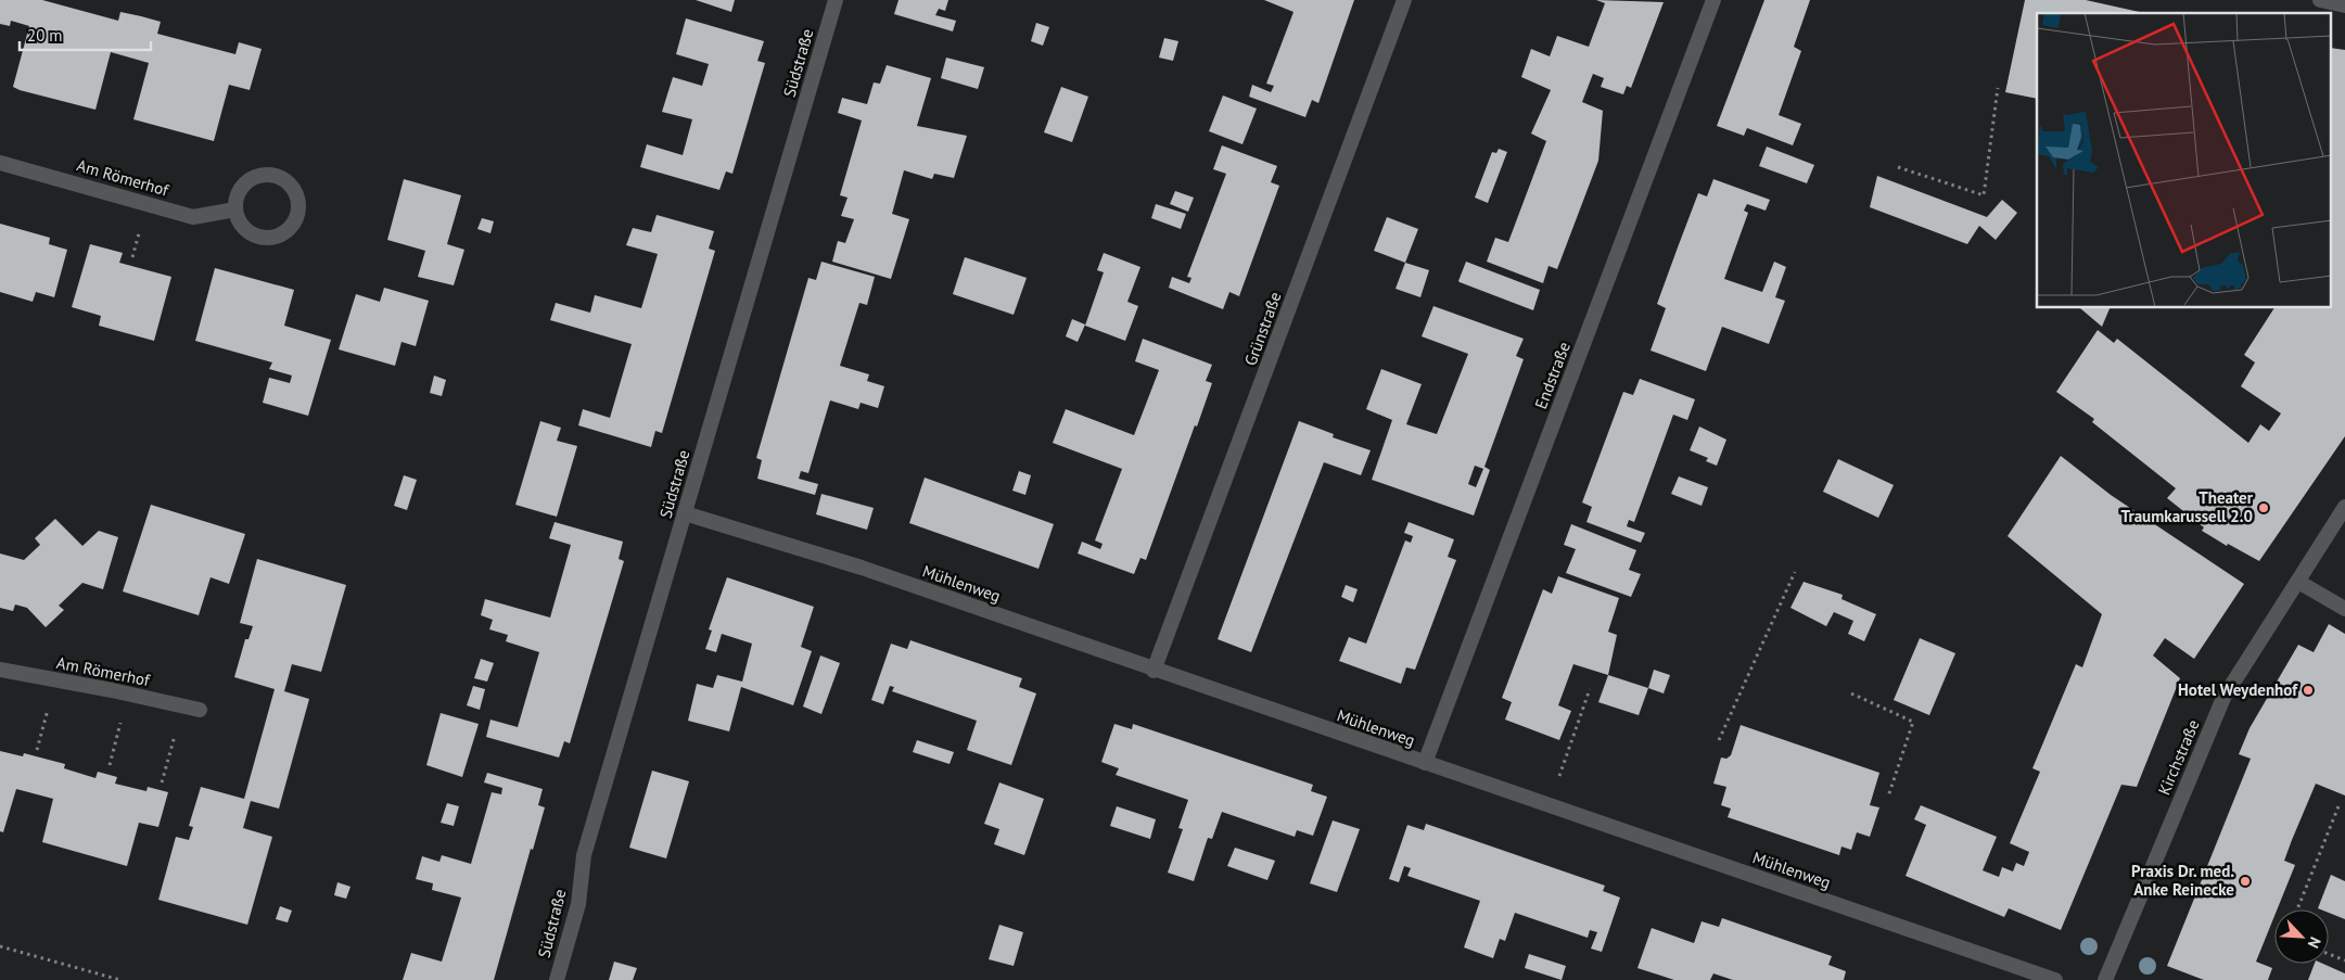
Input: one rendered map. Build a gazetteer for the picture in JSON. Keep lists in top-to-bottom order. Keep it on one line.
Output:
{"streets":{"street":["Südstraße","Am Römerhof","Grünstraße","Endstraße","Mühlenweg","Kirchstraße"]},"crossings":[["Südstraße","Mühlenweg"],["Grünstraße","Mühlenweg"],["Endstraße","Mühlenweg"]],"places":["Theater Traumkarussell 2.0","Hotel Weydenhof","Praxis Dr. med. Anke Reinecke"],"scale_bar":"20 m","north":"bottom right"}
